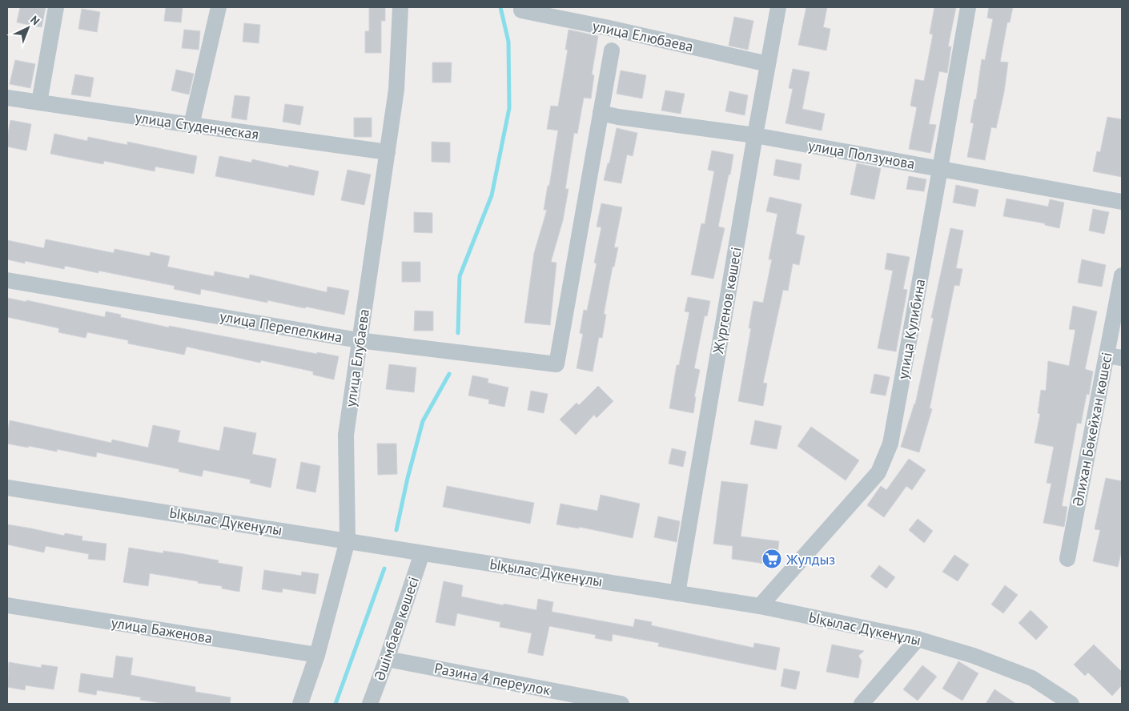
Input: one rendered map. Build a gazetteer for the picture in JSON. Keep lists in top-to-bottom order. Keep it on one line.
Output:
{"streets":{"street":["улица Елюбаева","улица Студенческая","улица Ползунова","Жүргенов көшесі","улица Перепелкина","улица Кулибина","улица Елубаева","Әлихан Бөкейхан көшесі","Ықылас Дүкенұлы","Әшімбаев көшесі","улица Баженова","Разина 4 переулок"]},"crossings":[["улица Елюбаева","Жүргенов көшесі"],["улица Студенческая","улица Елубаева"],["улица Ползунова","Жүргенов көшесі"],["улица Ползунова","улица Перепелкина"],["улица Ползунова","улица Кулибина"],["Жүргенов көшесі","Ықылас Дүкенұлы"],["улица Перепелкина","улица Елубаева"],["улица Кулибина","Ықылас Дүкенұлы"],["улица Елубаева","Ықылас Дүкенұлы"],["улица Елубаева","улица Баженова"],["Ықылас Дүкенұлы","Әшімбаев көшесі"],["Әшімбаев көшесі","Разина 4 переулок"]],"places":{"supermarket":["Жулдыз"]},"north":"top right"}
